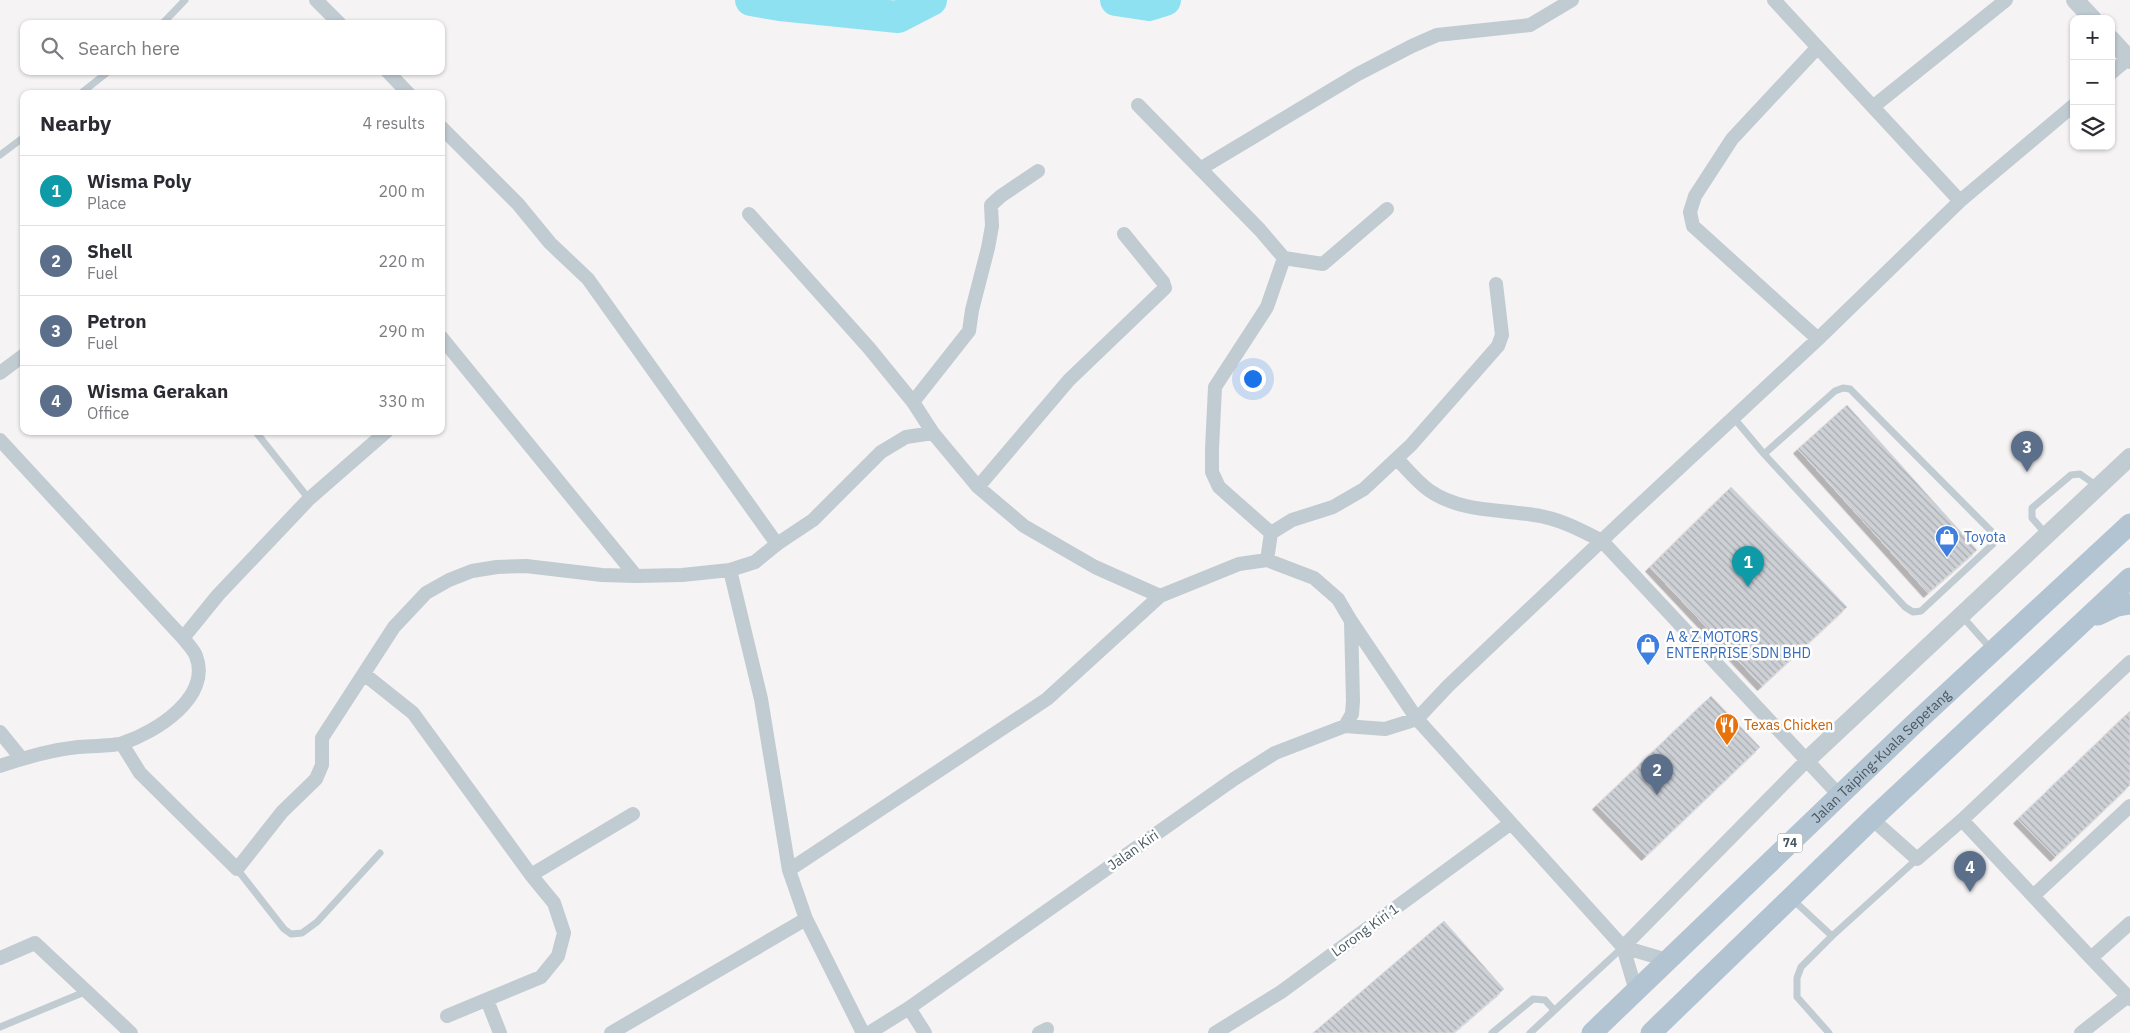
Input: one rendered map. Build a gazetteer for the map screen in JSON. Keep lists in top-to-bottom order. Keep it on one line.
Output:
{"streets":{"main road":["Jalan Taiping-Kuala Sepetang","74"],"street":["Jalan Kiri","Lorong Kiri 1"]},"places":{"shop":["Toyota","A & Z MOTORS ENTERPRISE SDN BHD"],"restaurant":["Texas Chicken"]},"page":{"map_buttons":["+","−"],"search":"Search here","heading":["Nearby","4 results"],"list":[{"mark":"1","name":"Wisma Poly","note":"Place","value":"200 m"},{"mark":"2","name":"Shell","note":"Fuel","value":"220 m"},{"mark":"3","name":"Petron","note":"Fuel","value":"290 m"},{"mark":"4","name":"Wisma Gerakan","note":"Office","value":"330 m"}],"pins":["3","1","2","4"]}}
